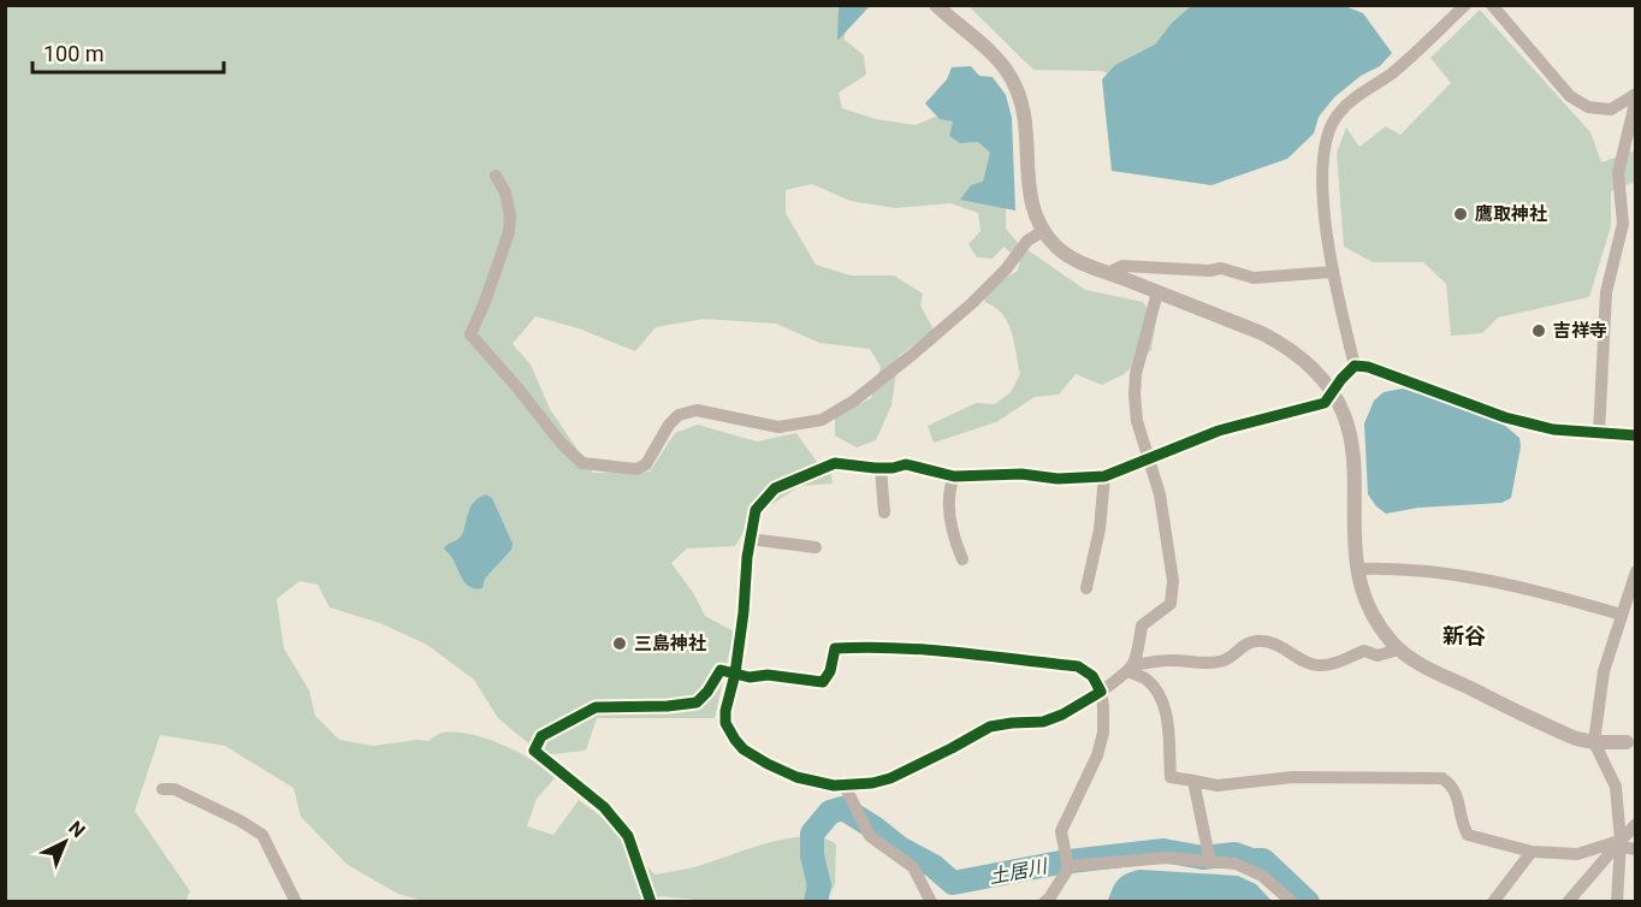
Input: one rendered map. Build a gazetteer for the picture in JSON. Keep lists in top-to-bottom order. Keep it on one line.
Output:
{"districts":["新谷"],"water":["土居川"],"places":["鷹取神社","吉祥寺","三島神社"],"scale_bar":"100 m","north":"top right"}
